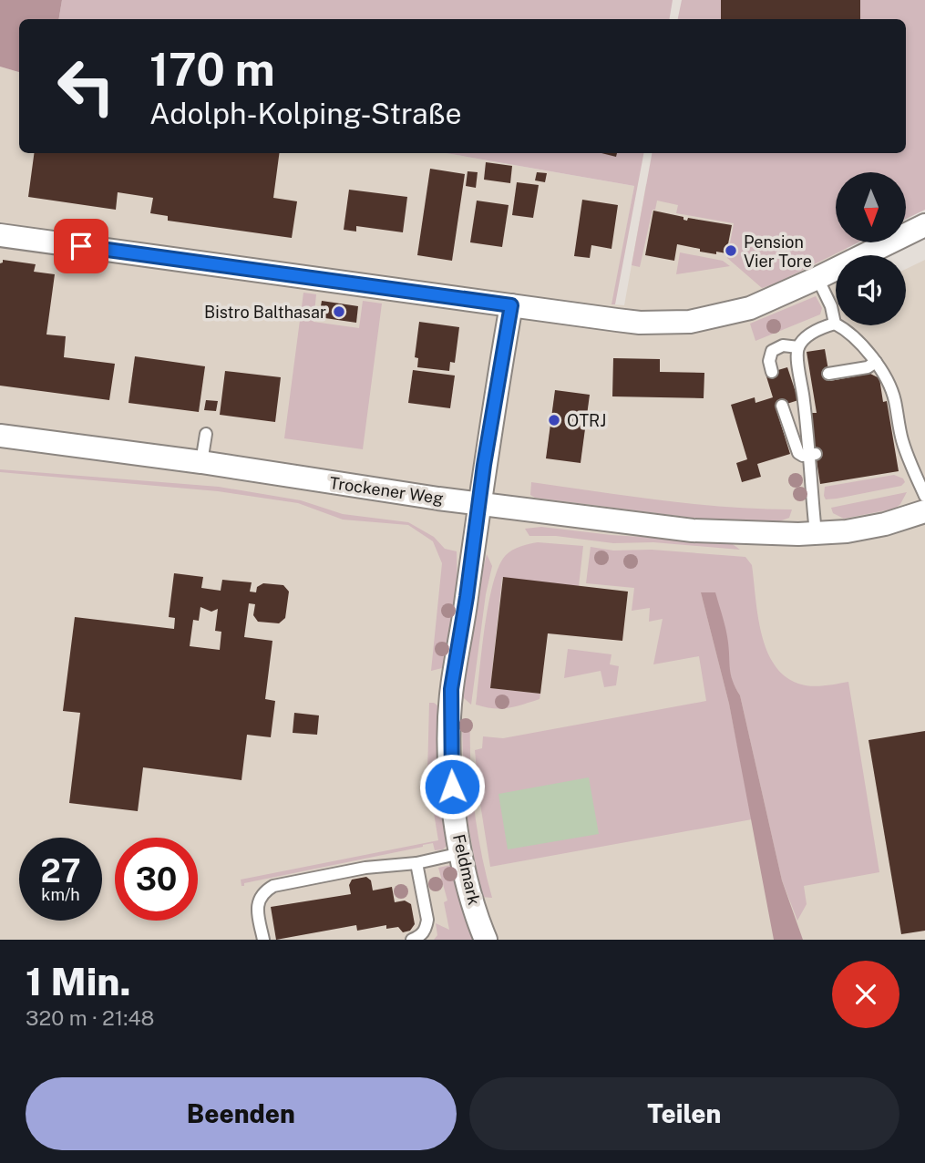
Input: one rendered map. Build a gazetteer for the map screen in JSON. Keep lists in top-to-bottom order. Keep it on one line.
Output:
{"streets":{"street":["Trockener Weg","Feldmark"]},"crossings":[["Trockener Weg","Feldmark"]],"places":["Pension Vier Tore","Bistro Balthasar","OTRJ"],"north":"bottom","page":{"turn":["170 m","Adolph-Kolping-Straße"],"speed":"27 km/h","limit":"30","heading":["1 Min.","320 m · 21:48"],"buttons":["Beenden","Teilen"]}}
